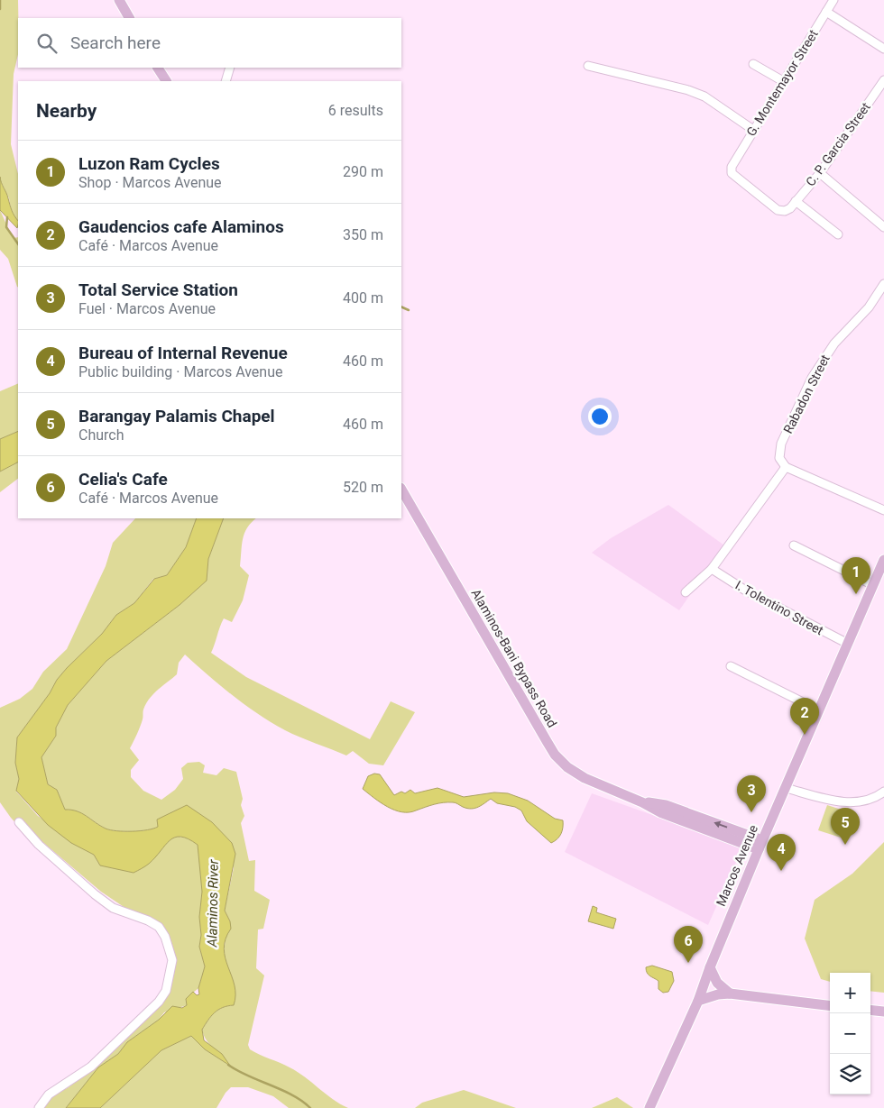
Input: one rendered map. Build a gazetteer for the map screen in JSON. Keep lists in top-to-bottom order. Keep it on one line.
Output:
{"streets":{"main road":["Alaminos-Bani Bypass Road","Marcos Avenue"],"street":["G. Montemayor Street","C. P. Garcia Street","Rabadon Street","I. Tolentino Street"]},"crossings":[["G. Montemayor Street","C. P. Garcia Street"],["I. Tolentino Street","Marcos Avenue"],["Alaminos-Bani Bypass Road","Marcos Avenue"]],"water":["Alaminos River"],"page":{"search":"Search here","heading":["Nearby","6 results"],"list":[{"mark":"1","name":"Luzon Ram Cycles","note":"Shop · Marcos Avenue","value":"290 m"},{"mark":"2","name":"Gaudencios cafe Alaminos","note":"Café · Marcos Avenue","value":"350 m"},{"mark":"3","name":"Total Service Station","note":"Fuel · Marcos Avenue","value":"400 m"},{"mark":"4","name":"Bureau of Internal Revenue","note":"Public building · Marcos Avenue","value":"460 m"},{"mark":"5","name":"Barangay Palamis Chapel","note":"Church","value":"460 m"},{"mark":"6","name":"Celia's Cafe","note":"Café · Marcos Avenue","value":"520 m"}],"pins":["1","2","3","5","4","6"],"map_buttons":["+","−"]}}
